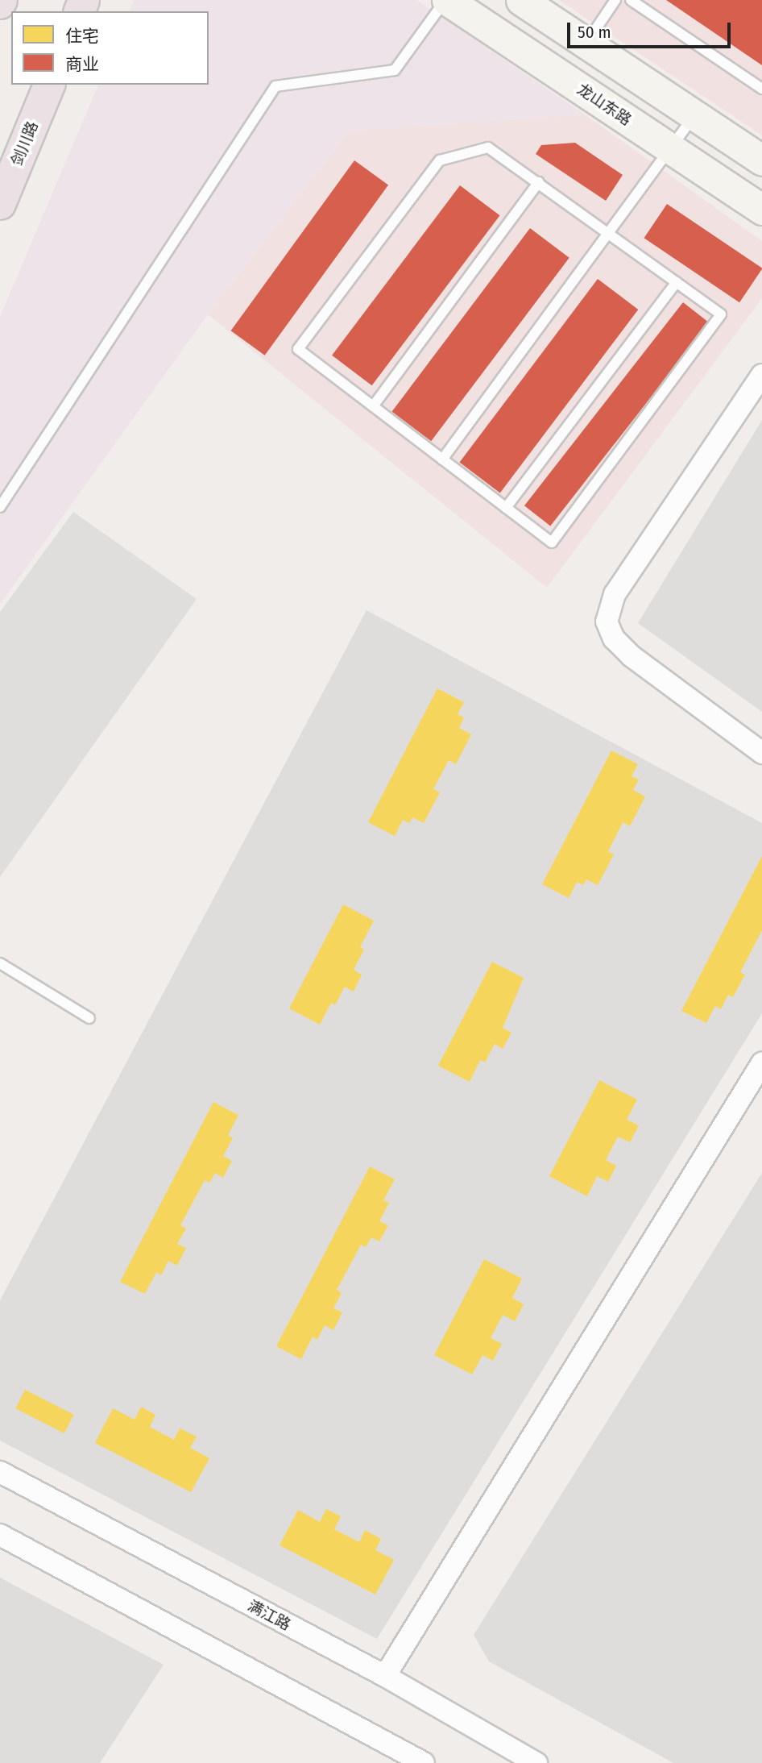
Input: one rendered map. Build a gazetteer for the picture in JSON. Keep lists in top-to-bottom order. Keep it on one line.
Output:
{"streets":{"highway":["剑川路"],"street":["龙山东路","满江路"]},"legend":["住宅","商业"],"scale_bar":"50 m"}
